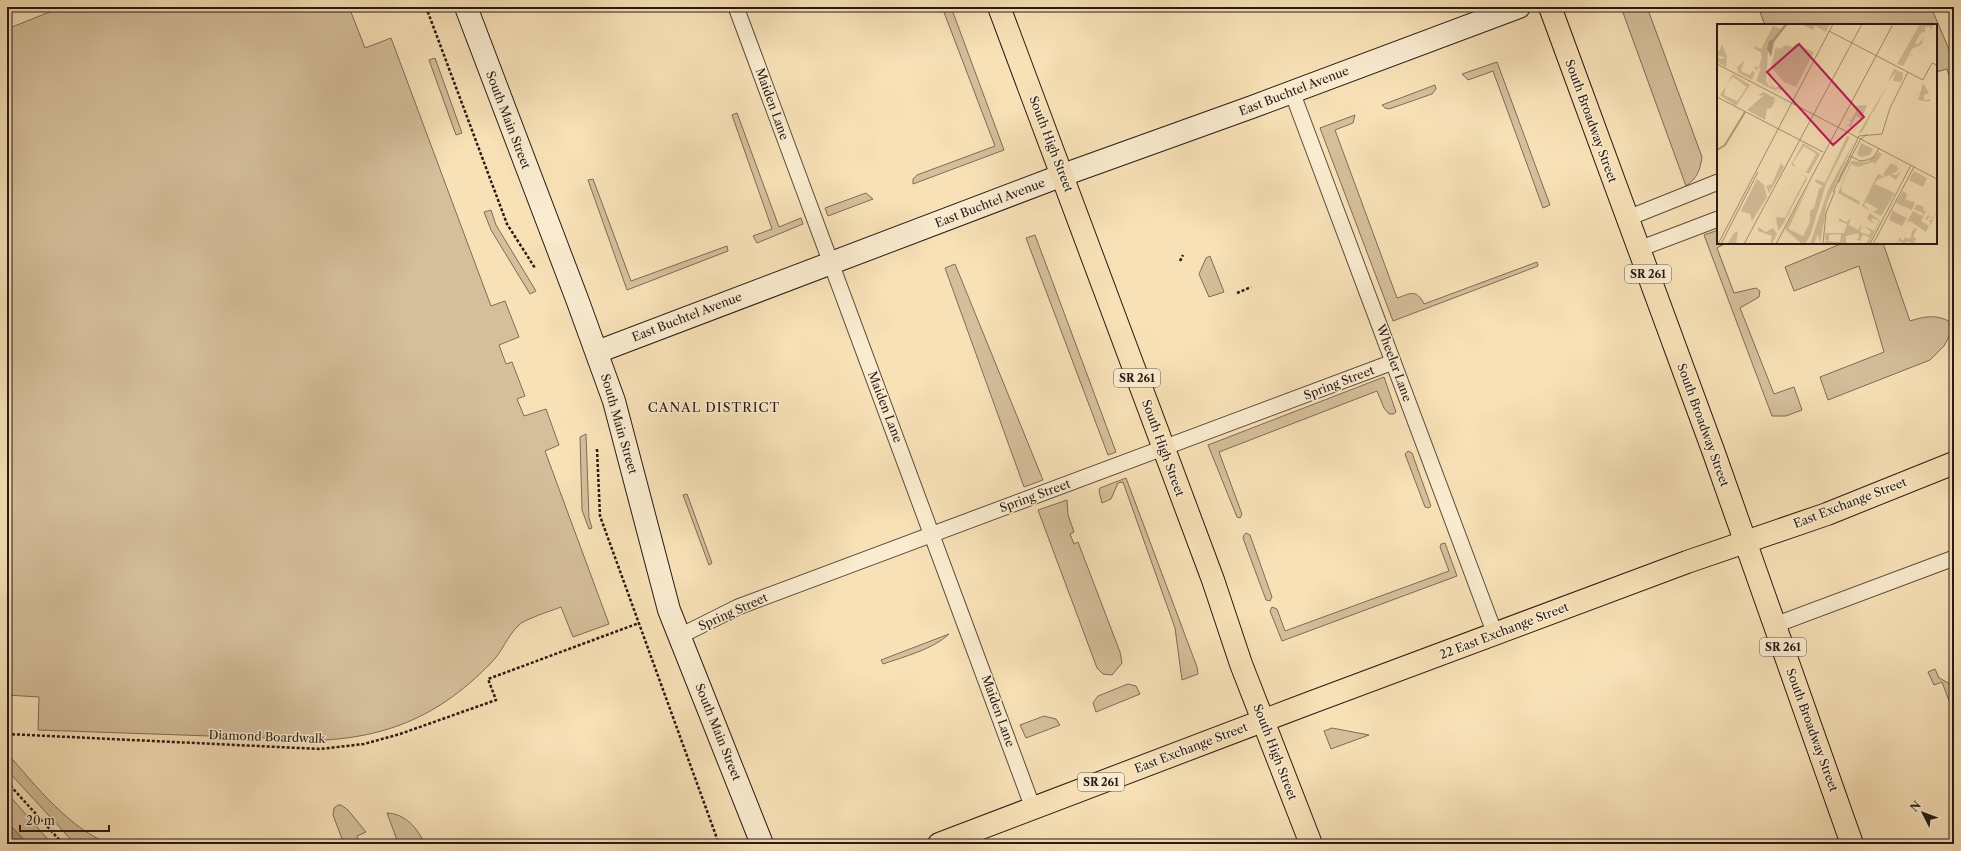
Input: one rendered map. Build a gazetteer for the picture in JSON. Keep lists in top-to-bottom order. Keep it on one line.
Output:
{"streets":{"main road":["South Broadway Street","South High Street","SR 261","East Exchange Street","22 East Exchange Street"],"street":["East Buchtel Avenue","South Main Street"],"lane":["Maiden Lane","Wheeler Lane","Spring Street"],"path":["Diamond Boardwalk"]},"crossings":[["East Buchtel Avenue","Maiden Lane"],["East Buchtel Avenue","South Main Street"],["East Buchtel Avenue","South High Street"],["East Buchtel Avenue","Wheeler Lane"],["Maiden Lane","Spring Street"],["Maiden Lane","East Exchange Street"],["South Main Street","Spring Street"],["South Broadway Street","East Exchange Street"],["South Broadway Street","22 East Exchange Street"],["South High Street","Spring Street"],["South High Street","East Exchange Street"],["South High Street","22 East Exchange Street"],["Wheeler Lane","Spring Street"],["Wheeler Lane","22 East Exchange Street"],["East Exchange Street","22 East Exchange Street"]],"districts":["CANAL DISTRICT"],"scale_bar":"20 m","north":"top left"}
